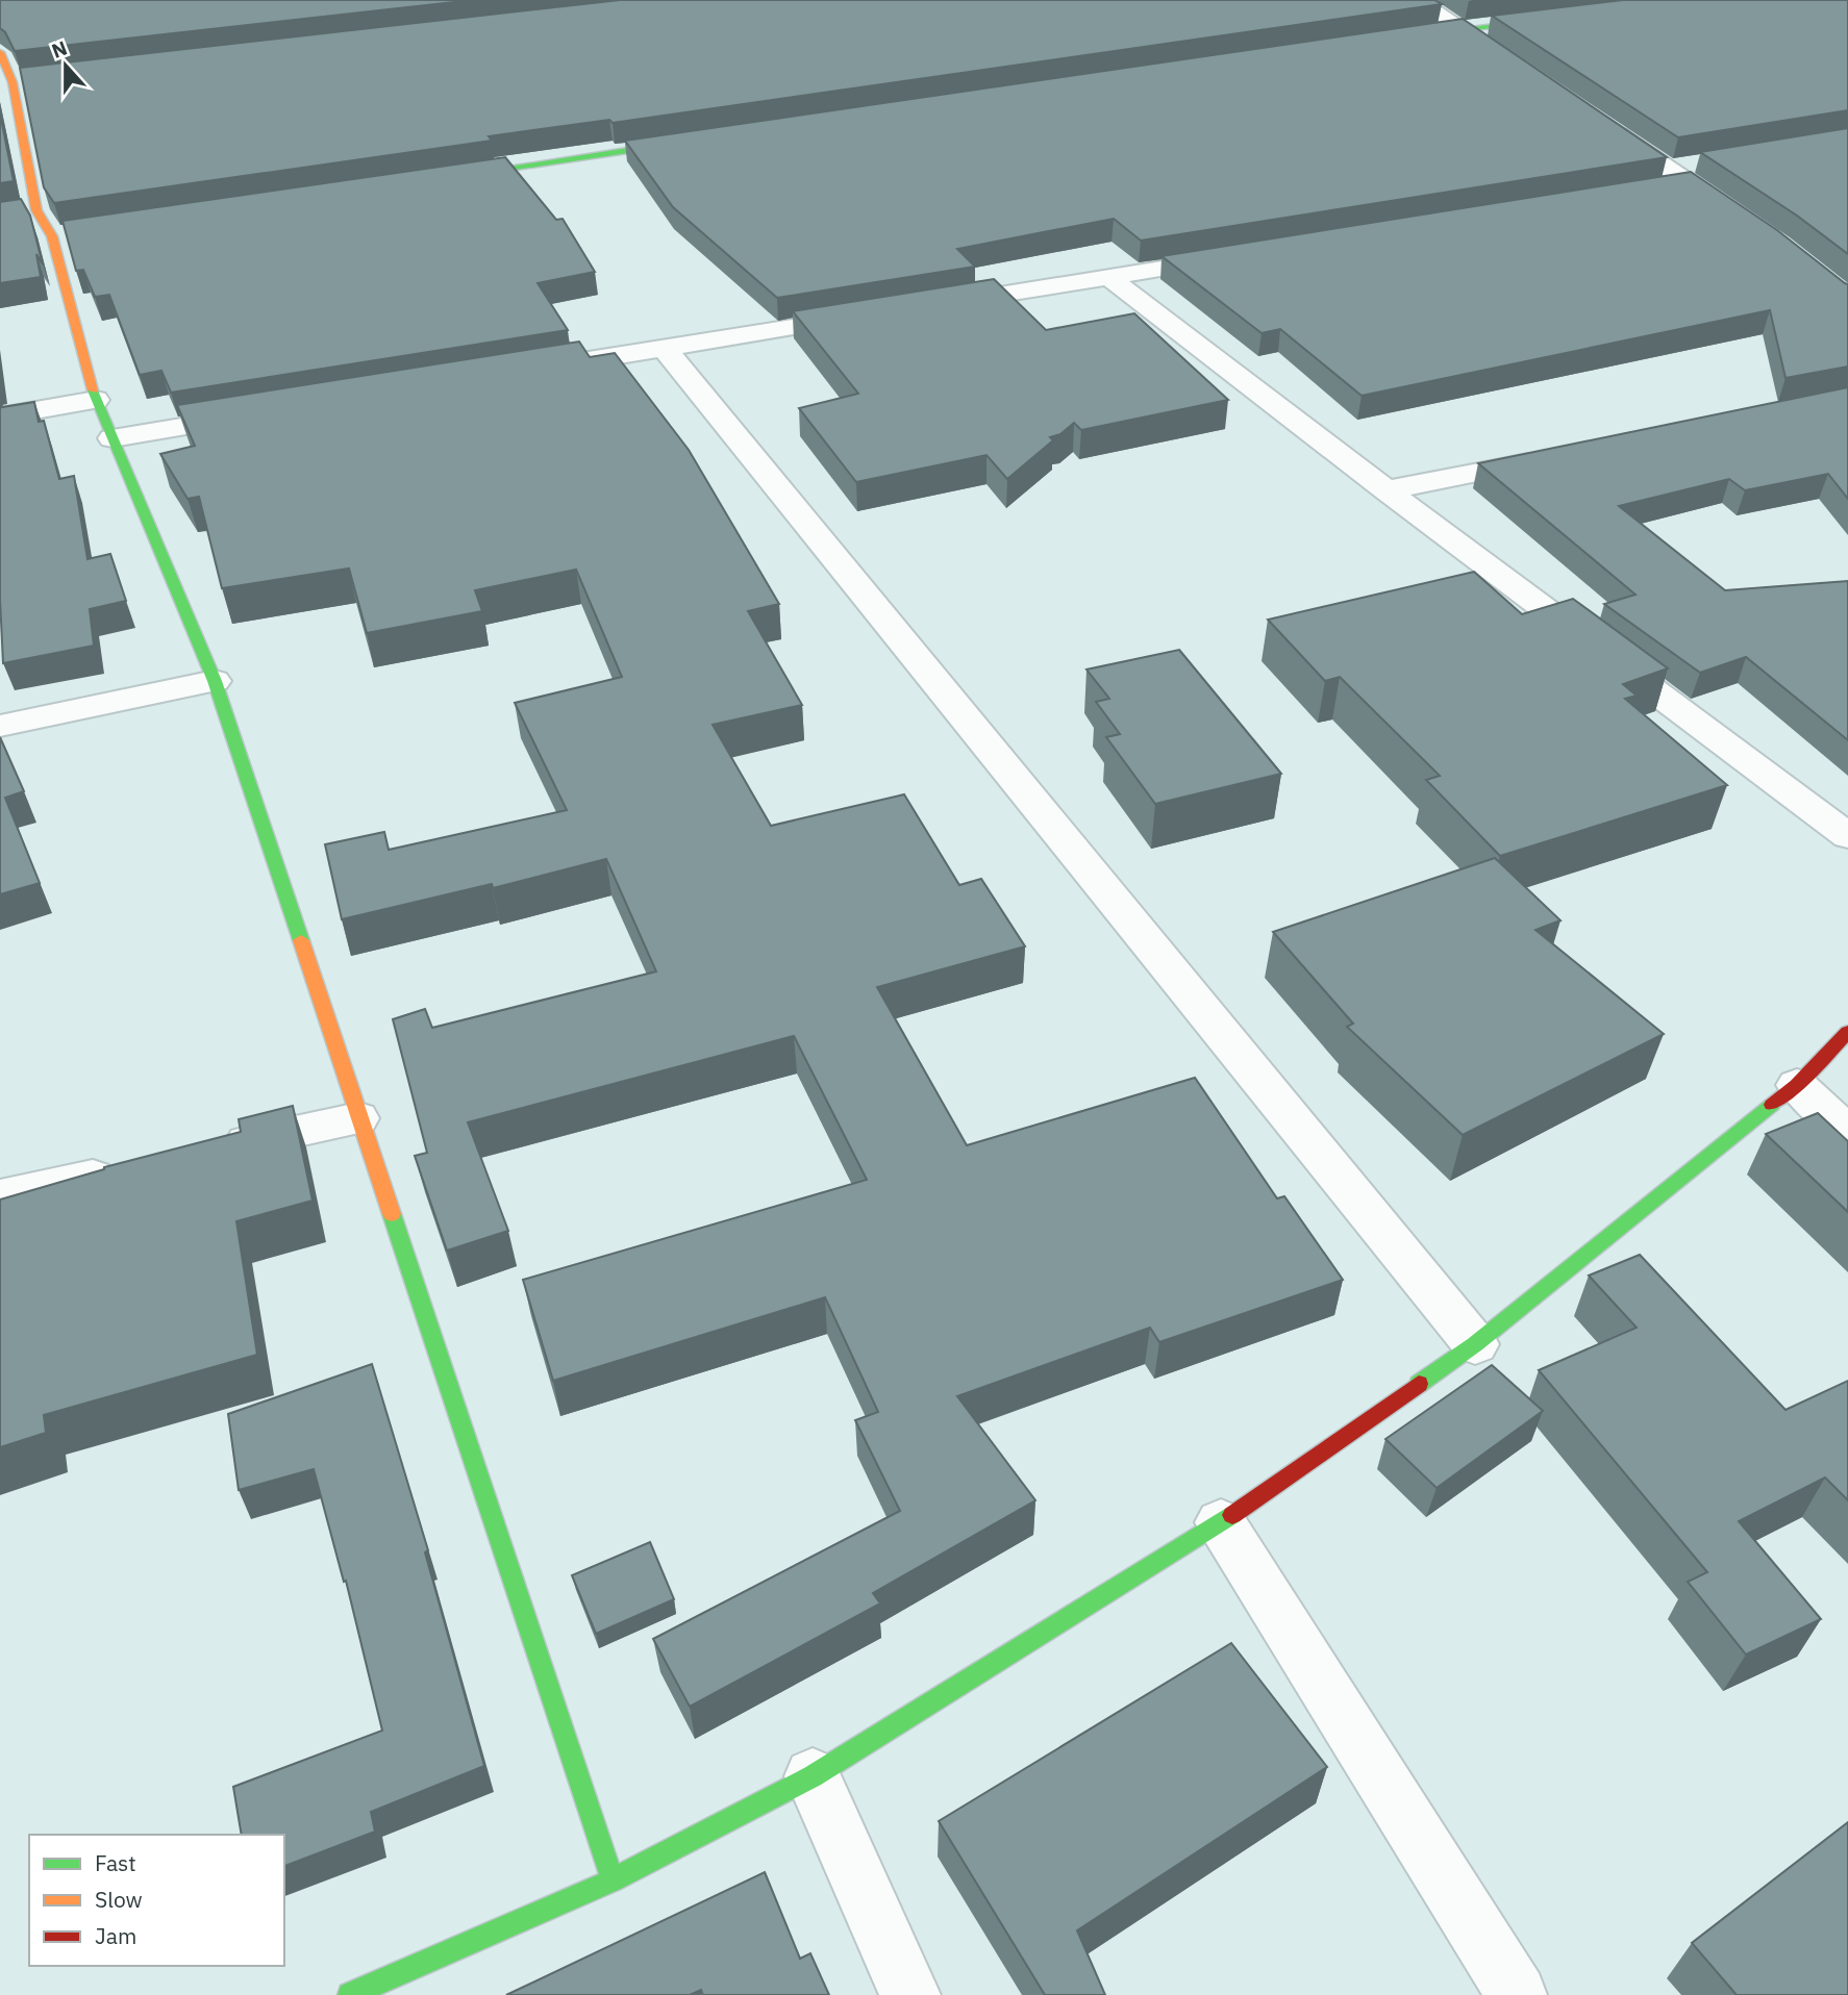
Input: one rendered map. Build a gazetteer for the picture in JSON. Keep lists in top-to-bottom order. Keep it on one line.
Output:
{"legend":["Fast","Slow","Jam"],"north":"top"}
